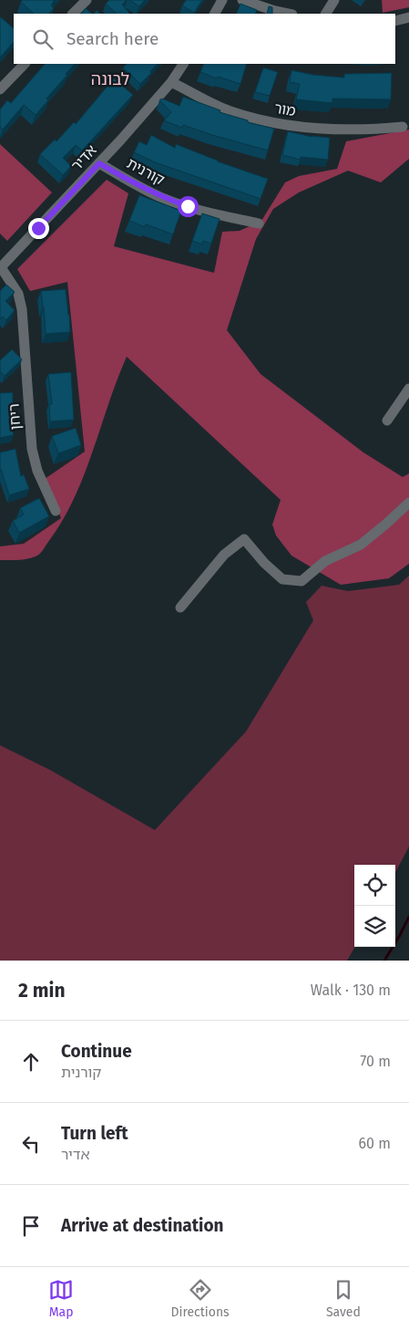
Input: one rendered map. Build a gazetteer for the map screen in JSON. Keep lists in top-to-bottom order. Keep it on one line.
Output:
{"streets":{"street":["מור","אדיר","קורנית","ריחן"]},"crossings":[["מור","אדיר"],["אדיר","קורנית"],["אדיר","ריחן"]],"districts":["לבונה"],"page":{"search":"Search here","heading":["2 min","Walk · 130 m"],"list":[["Continue","קורנית","70 m"],["Turn left","אדיר","60 m"],"Arrive at destination"],"nav":["Map","Directions","Saved"]}}
